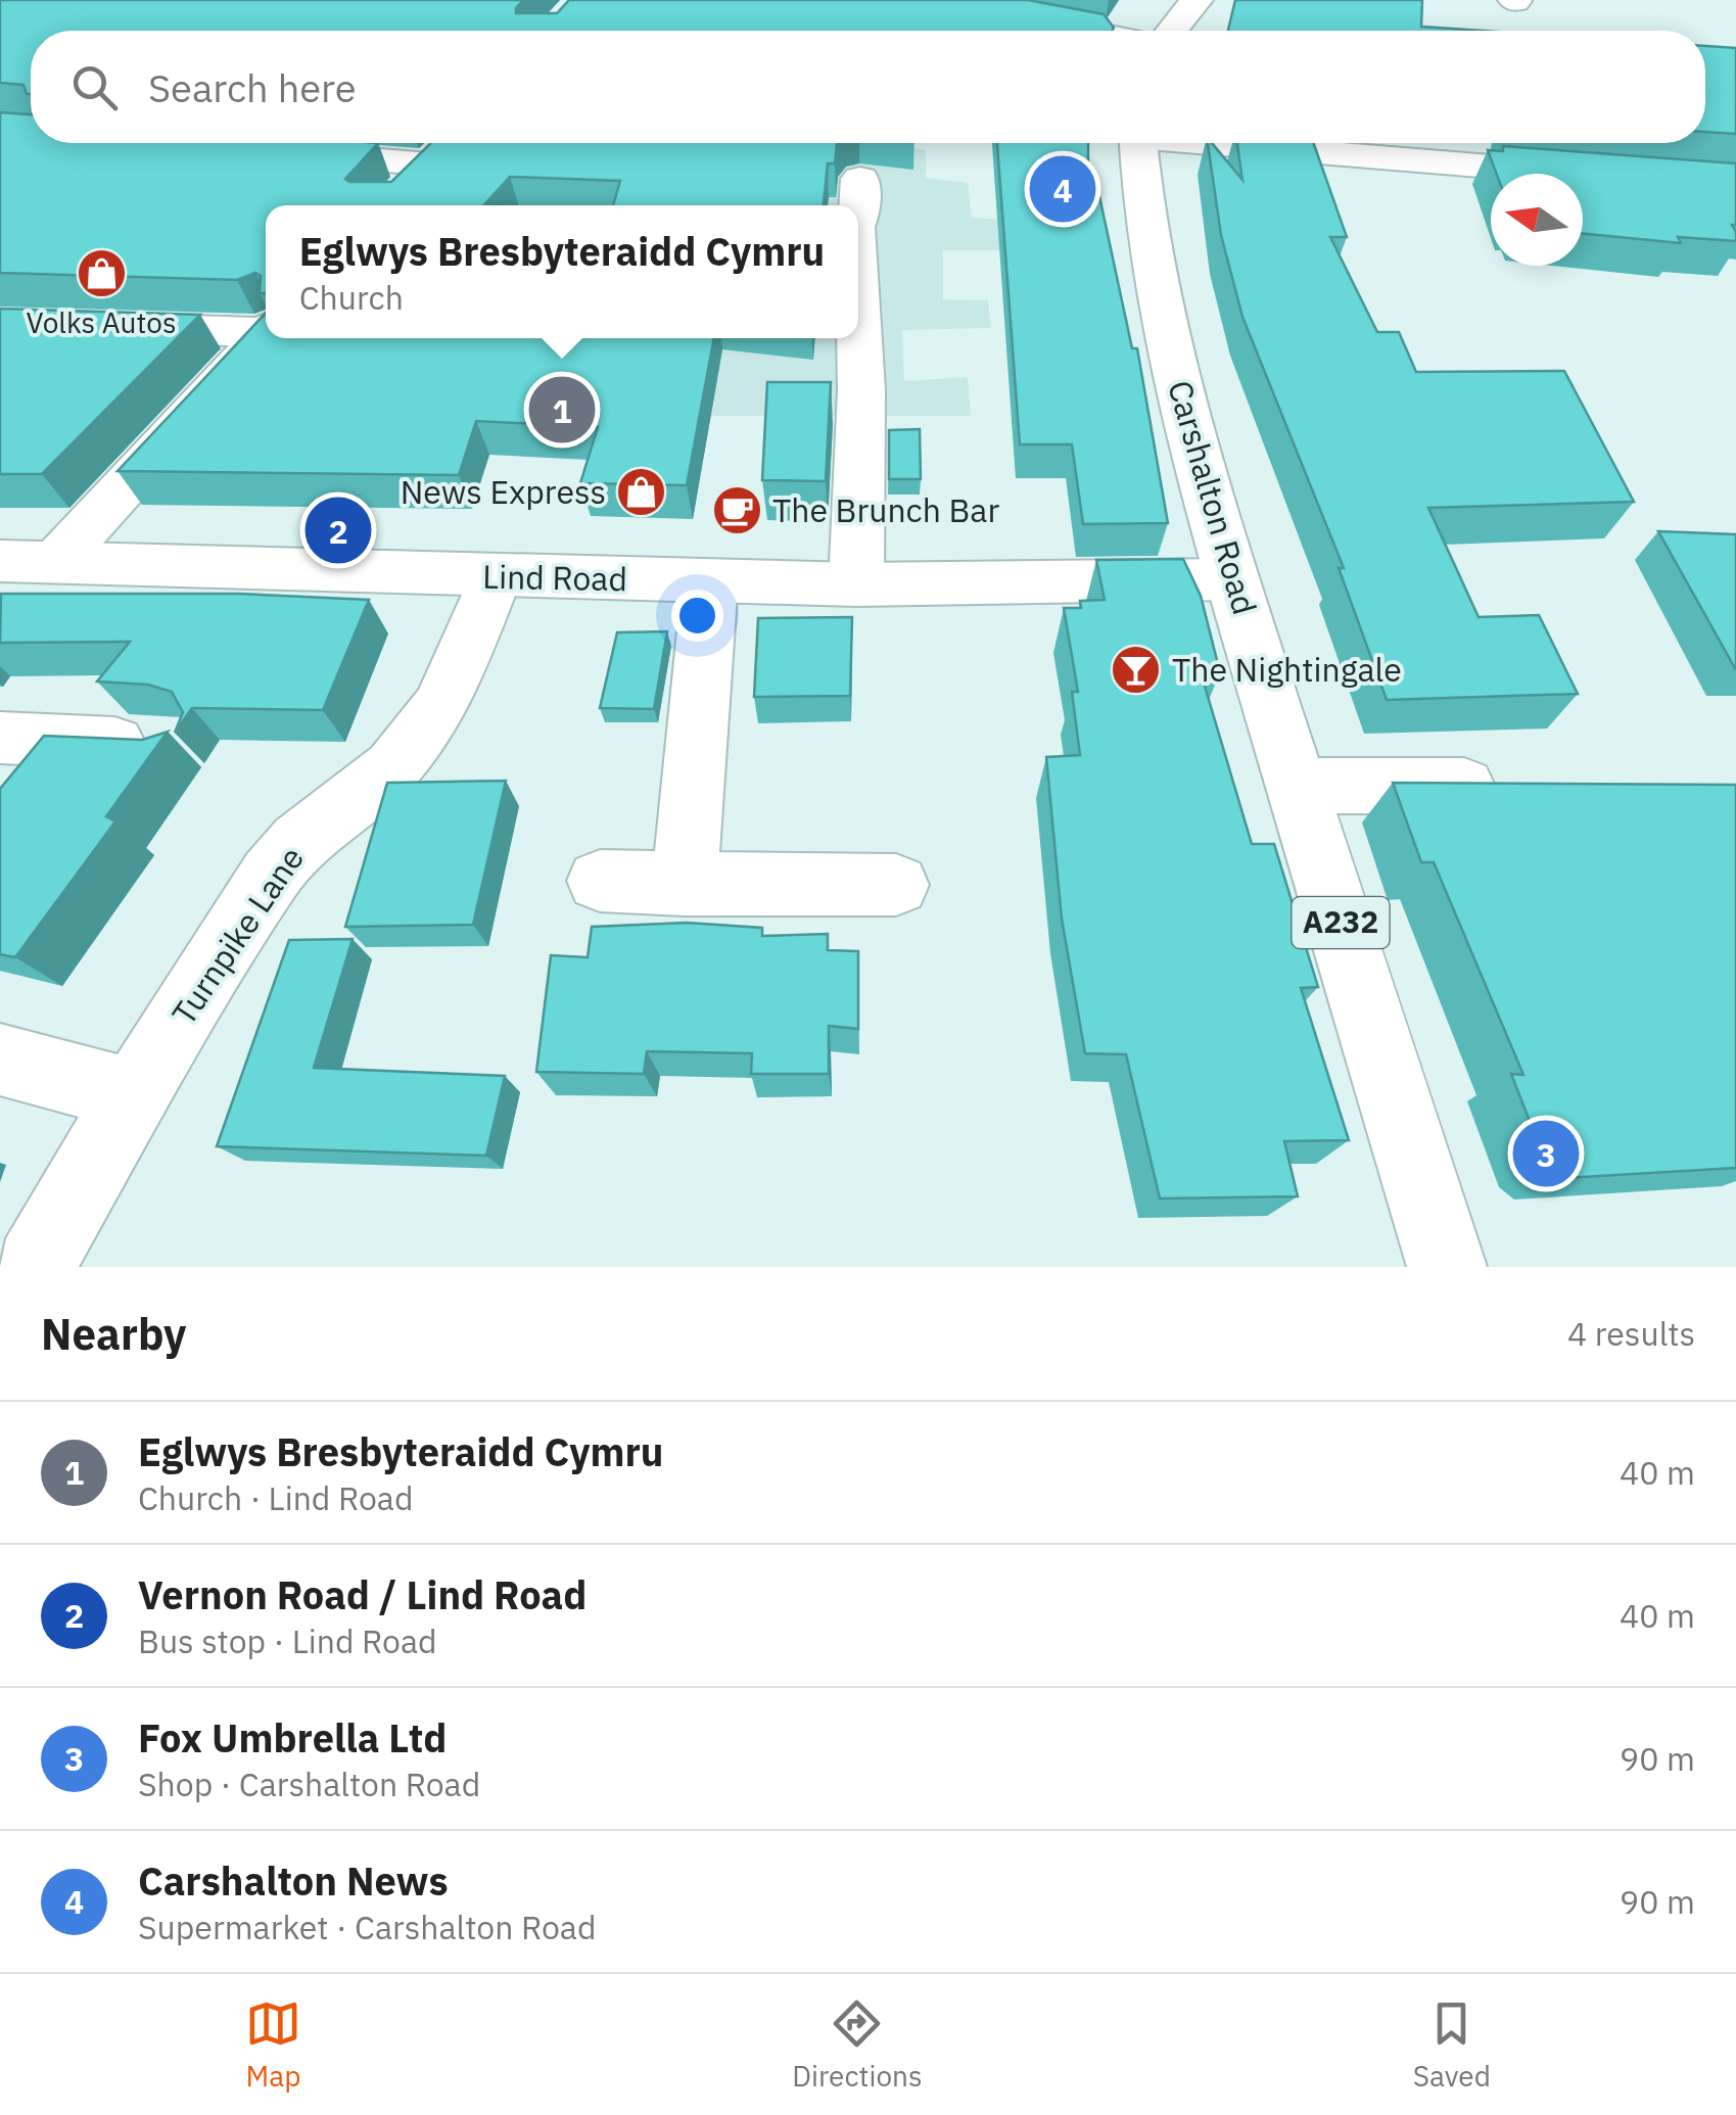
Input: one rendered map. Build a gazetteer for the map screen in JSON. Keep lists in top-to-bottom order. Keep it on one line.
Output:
{"streets":{"main road":["Carshalton Road","Lind Road","A232","Turnpike Lane"]},"crossings":[["Carshalton Road","Lind Road"],["Lind Road","Turnpike Lane"]],"places":{"shop":["Volks Autos","News Express"],"cafe":["The Brunch Bar"],"bar":["The Nightingale"]},"north":"left","page":{"search":"Search here","pins":["4","1","2","3"],"popup":["Eglwys Bresbyteraidd Cymru","Church"],"heading":["Nearby","4 results"],"list":[{"mark":"1","name":"Eglwys Bresbyteraidd Cymru","note":"Church · Lind Road","value":"40 m"},{"mark":"2","name":"Vernon Road / Lind Road","note":"Bus stop · Lind Road","value":"40 m"},{"mark":"3","name":"Fox Umbrella Ltd","note":"Shop · Carshalton Road","value":"90 m"},{"mark":"4","name":"Carshalton News","note":"Supermarket · Carshalton Road","value":"90 m"}],"nav":["Map","Directions","Saved"]}}
